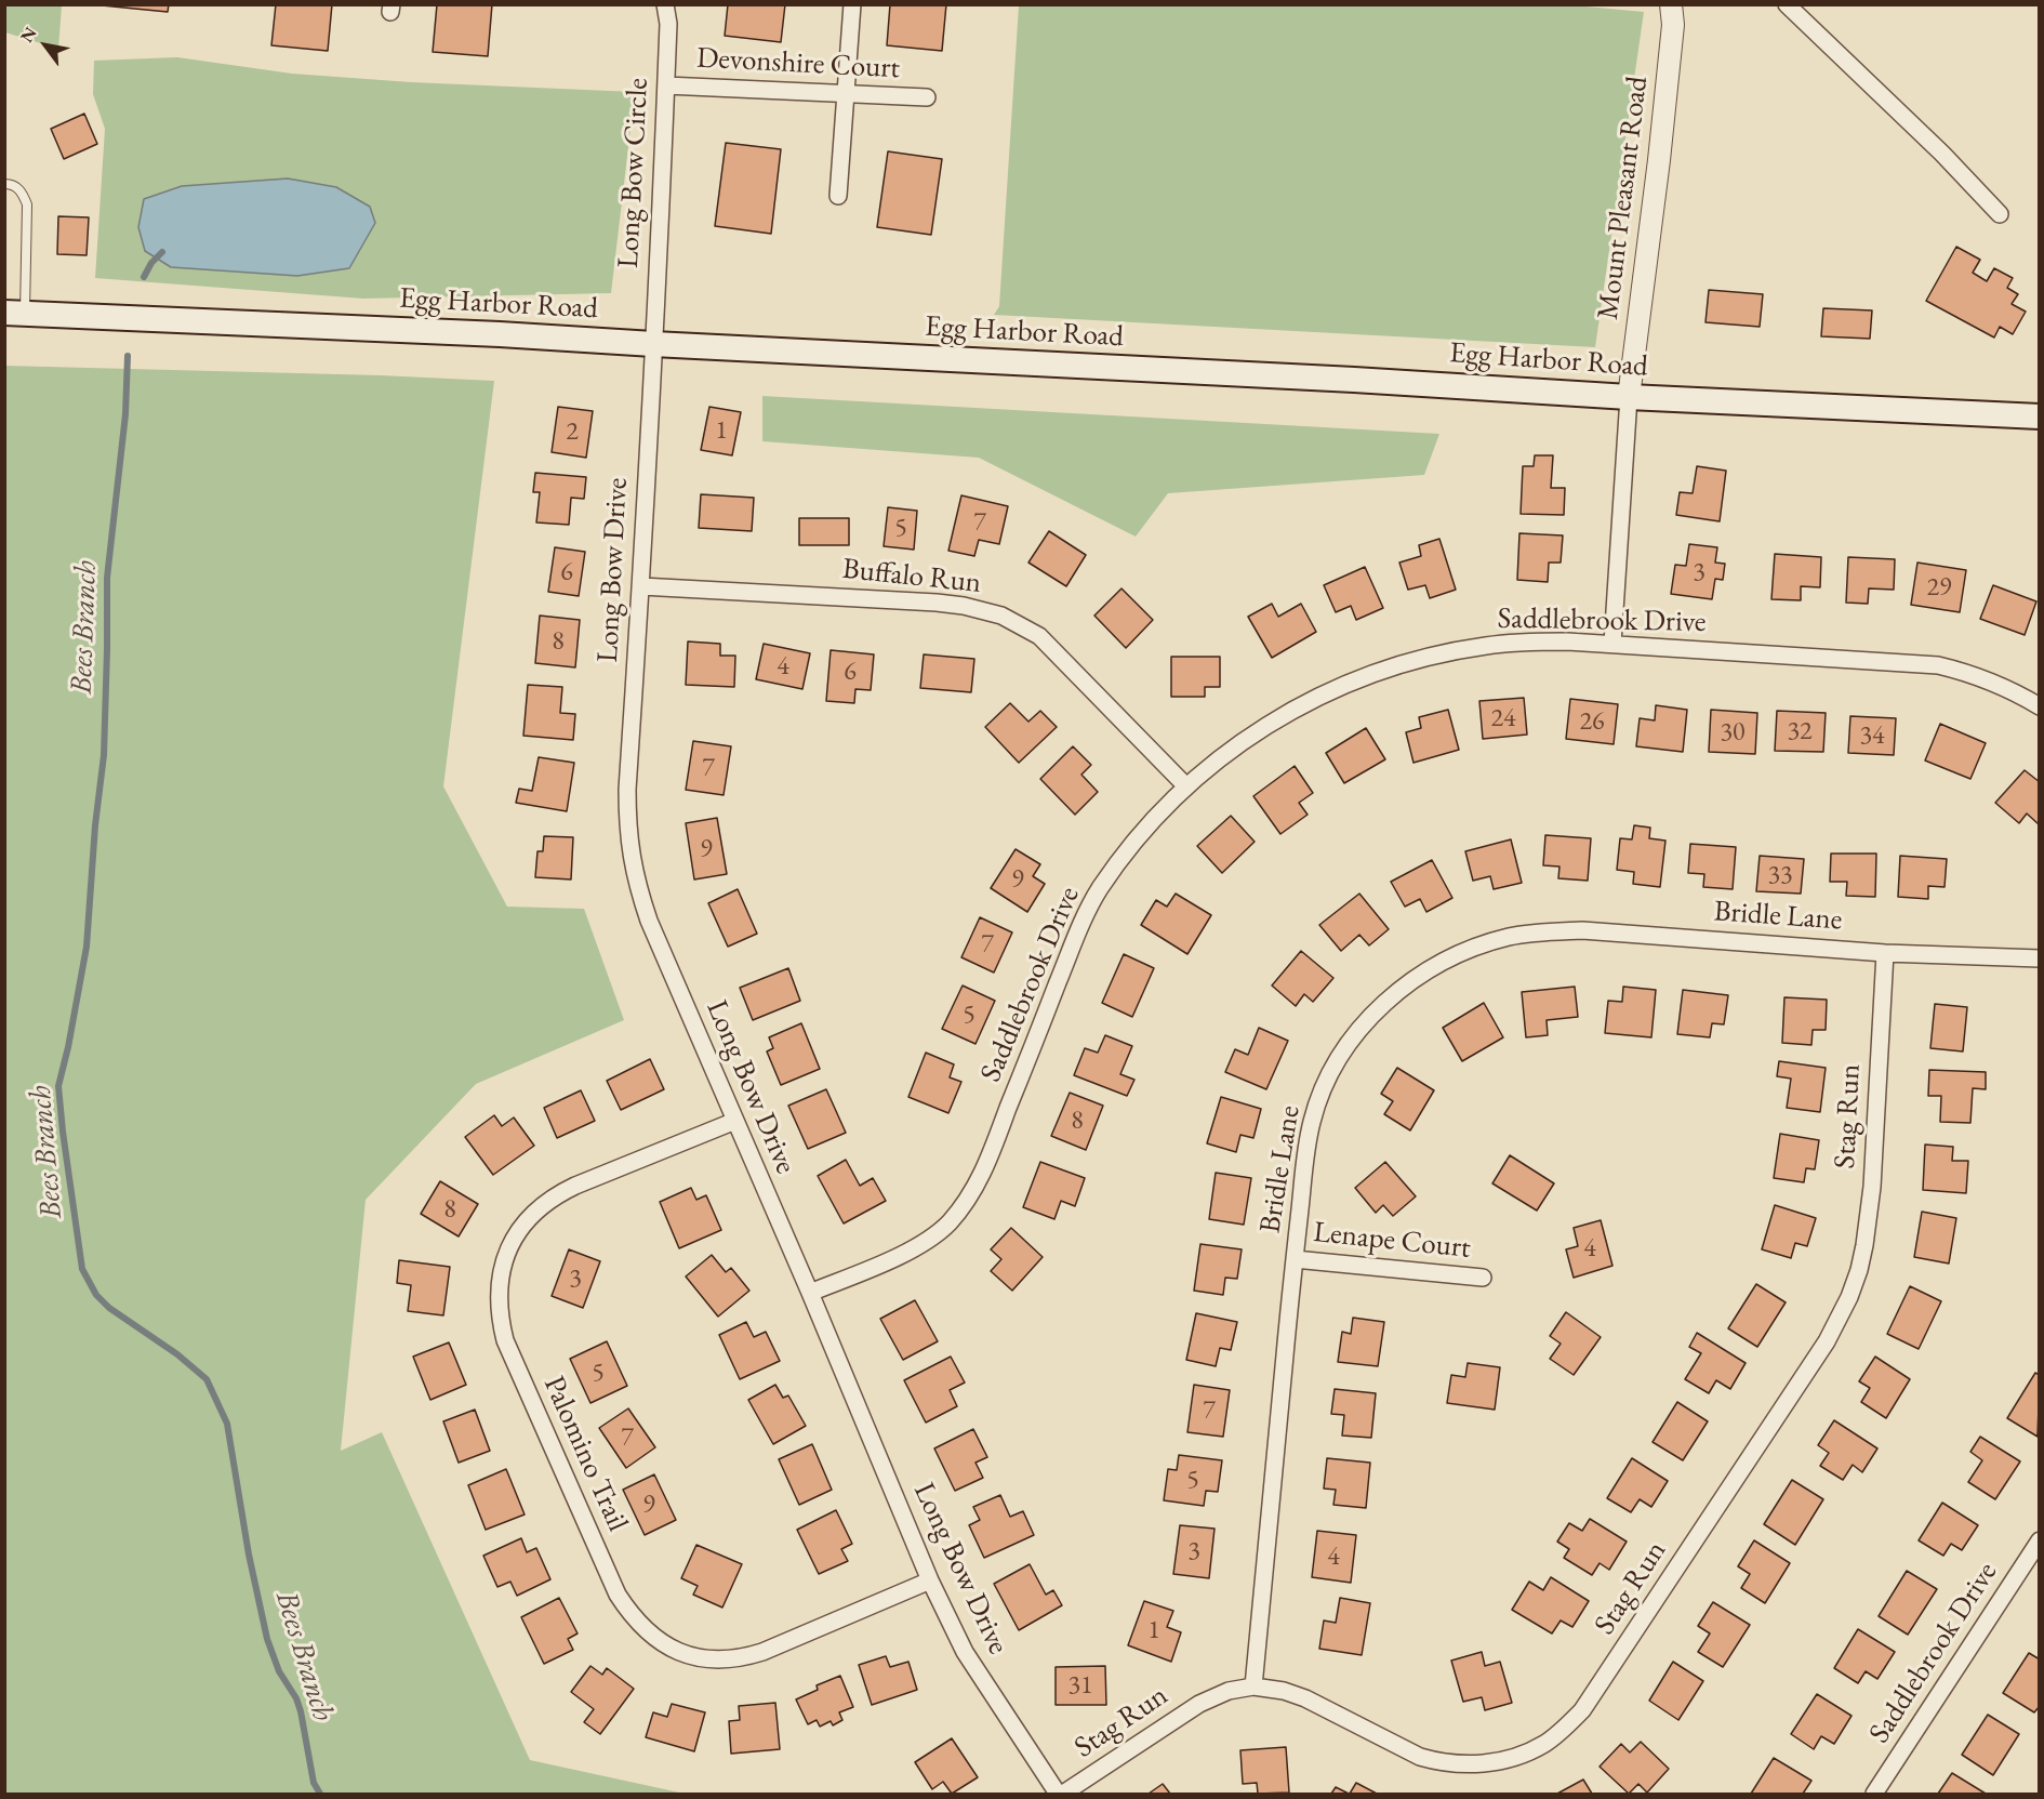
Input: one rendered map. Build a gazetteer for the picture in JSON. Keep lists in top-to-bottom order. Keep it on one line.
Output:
{"streets":{"main road":["Egg Harbor Road"],"street":["Devonshire Court","Long Bow Circle","Mount Pleasant Road","Long Bow Drive","Buffalo Run","Saddlebrook Drive","Bridle Lane","Stag Run","Lenape Court","Palomino Trail"]},"crossings":[["Devonshire Court","Long Bow Circle"],["Long Bow Circle","Egg Harbor Road"],["Long Bow Circle","Long Bow Drive"],["Mount Pleasant Road","Egg Harbor Road"],["Egg Harbor Road","Long Bow Drive"],["Long Bow Drive","Buffalo Run"],["Long Bow Drive","Saddlebrook Drive"],["Long Bow Drive","Palomino Trail"],["Buffalo Run","Saddlebrook Drive"],["Bridle Lane","Stag Run"],["Bridle Lane","Lenape Court"]],"water":["Bees Branch"],"house_numbers":["1","2","7","5","6","3","29","8","4","6","24","26","32","30","34","7","9","33","9","7","5","8","8","4","3","5","7","7","5","9","3","4","1","31"],"north":"top left"}
